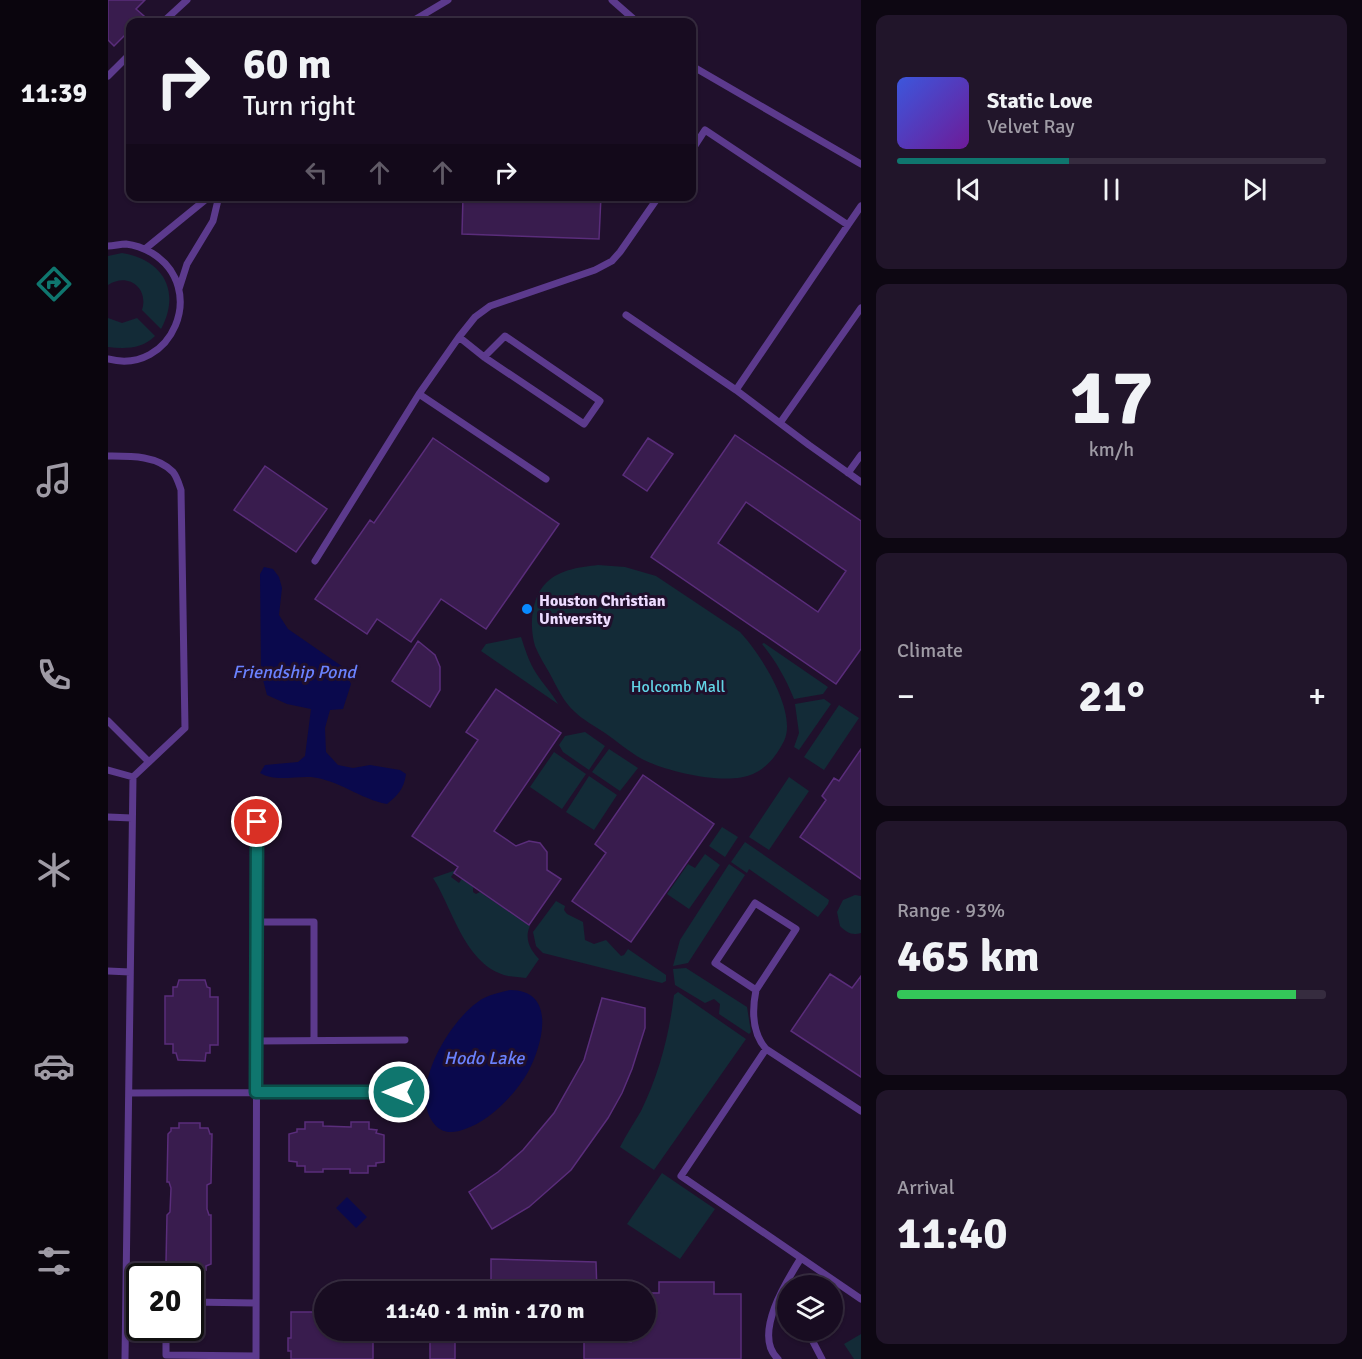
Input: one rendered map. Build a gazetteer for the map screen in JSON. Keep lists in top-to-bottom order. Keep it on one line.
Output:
{"water":["Friendship Pond","Hodo Lake"],"parks":["Holcomb Mall"],"places":["Houston Christian University"],"page":{"tabs":"11:39","turn":["60 m","Turn right"],"song":["Static Love","Velvet Ray"],"tile":[["17","km/h"],"Climate",["Range · 93%","465 km"],["Arrival","11:40"]],"heat":["−","21°","+"],"limit":"20","trip":"11:40 · 1 min · 170 m"}}
